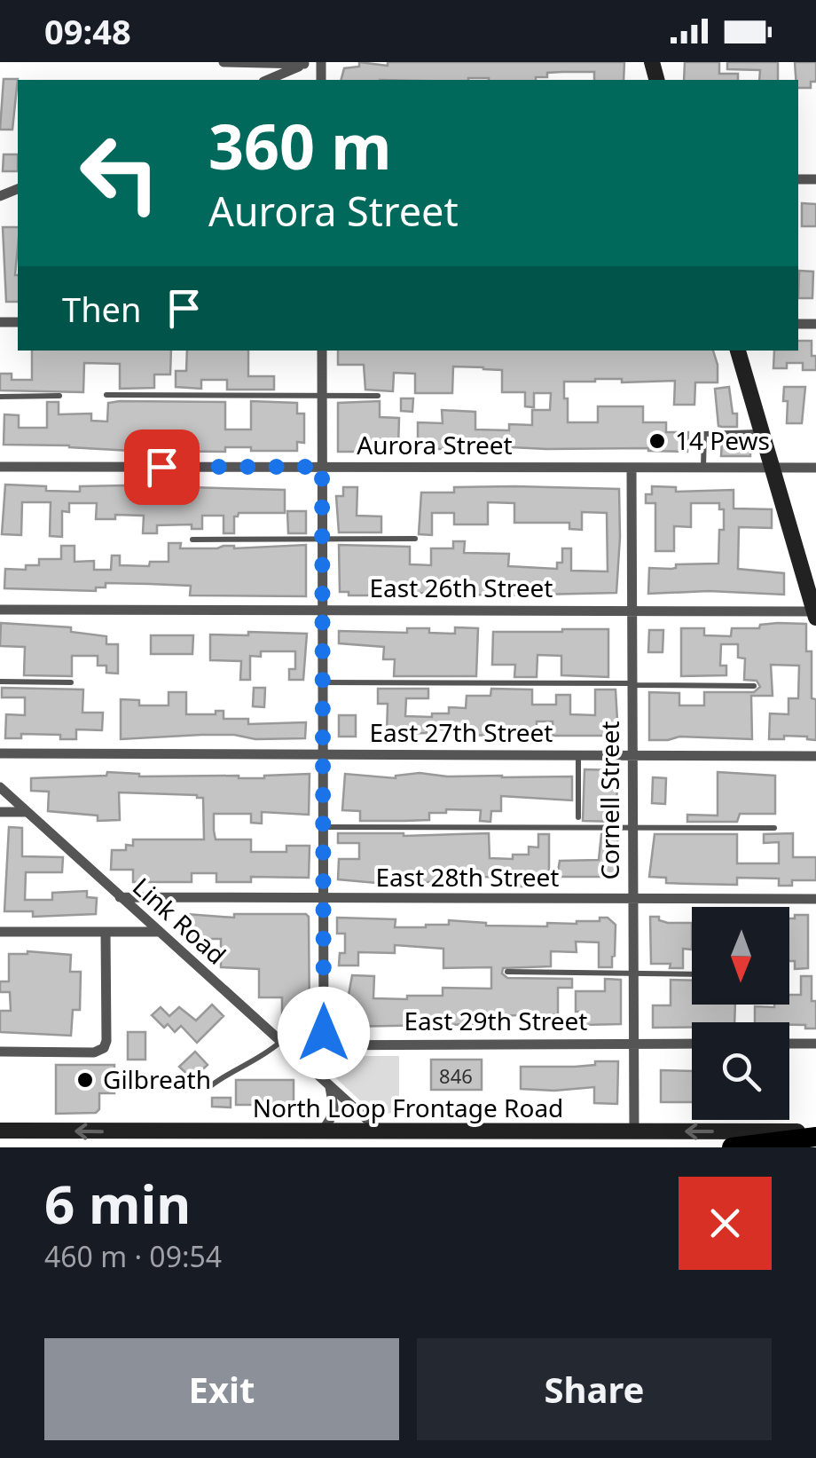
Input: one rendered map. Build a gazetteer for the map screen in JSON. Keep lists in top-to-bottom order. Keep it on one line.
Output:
{"streets":{"main road":["North Loop Frontage Road"],"street":["Aurora Street","East 26th Street","East 27th Street","Cornell Street","East 28th Street","Link Road","East 29th Street"]},"crossings":[["Aurora Street","Cornell Street"],["East 26th Street","Cornell Street"],["East 27th Street","Cornell Street"],["Cornell Street","East 28th Street"],["Cornell Street","East 29th Street"],["Cornell Street","North Loop Frontage Road"],["East 28th Street","Link Road"],["Link Road","East 29th Street"],["Link Road","North Loop Frontage Road"]],"one_way":["North Loop Frontage Road"],"places":["14 Pews","Gilbreath"],"house_numbers":["846"],"north":"bottom","page":{"status":"09:48","turn":["360 m","Aurora Street"],"then":"Then","heading":["6 min","460 m · 09:54"],"buttons":["Exit","Share"]}}
